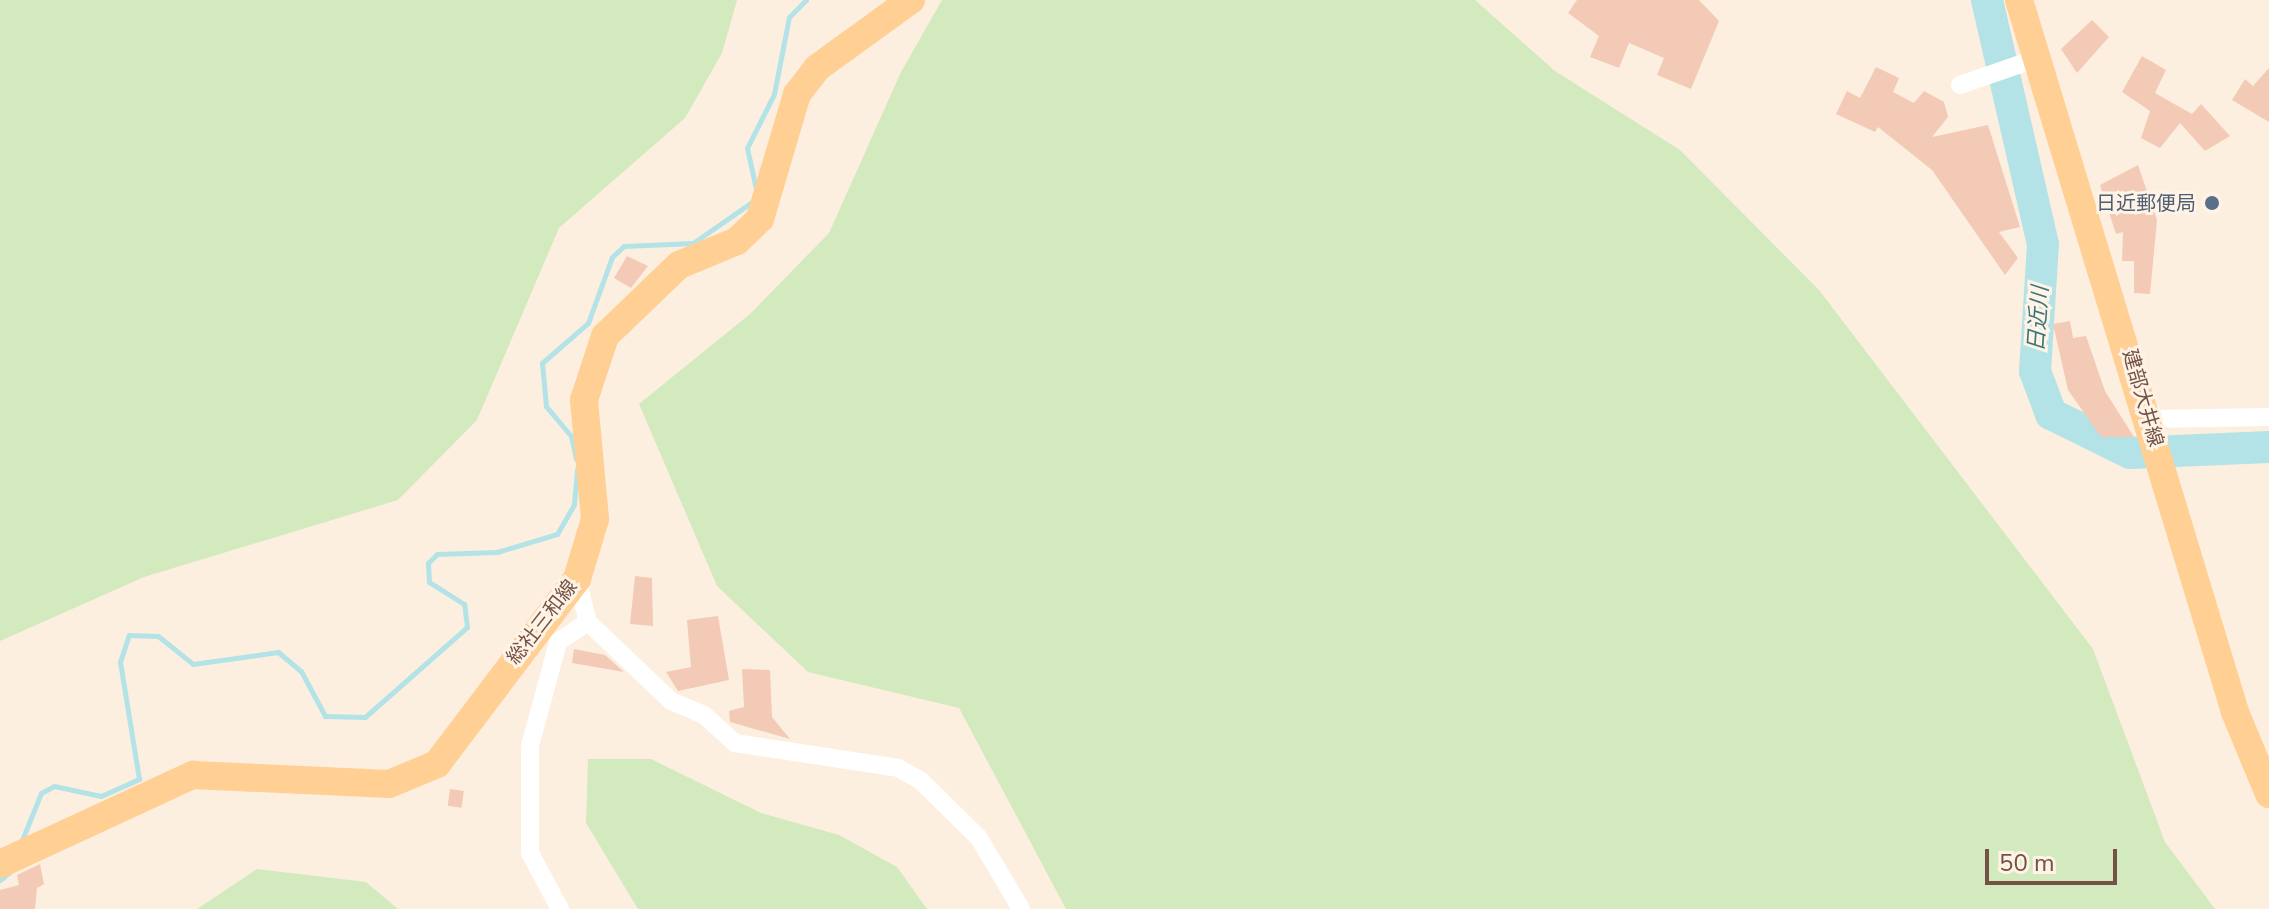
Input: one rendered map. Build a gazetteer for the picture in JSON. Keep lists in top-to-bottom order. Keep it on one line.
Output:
{"streets":{"main road":["建部大井線","総社三和線"]},"water":["日近川"],"places":["日近郵便局"],"scale_bar":"50 m"}
